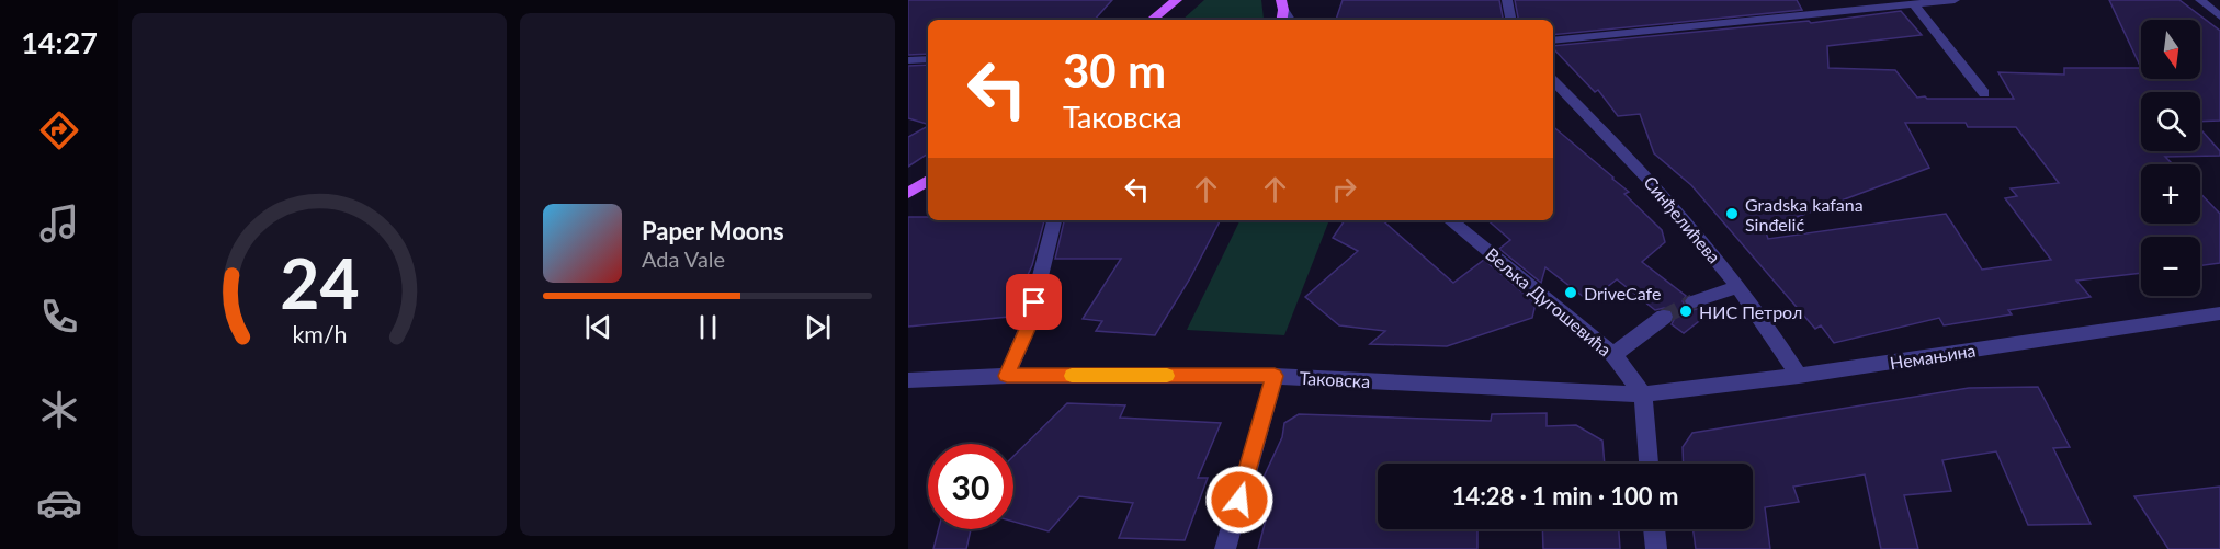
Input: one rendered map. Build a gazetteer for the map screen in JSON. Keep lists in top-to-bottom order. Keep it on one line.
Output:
{"streets":{"street":["Синђелићева","Вељка Дугошевића","Немањина","Таковска"]},"crossings":[["Синђелићева","Немањина"],["Вељка Дугошевића","Немањина"],["Вељка Дугошевића","Таковска"],["Немањина","Таковска"]],"places":["Gradska kafana Sinđelić","DriveCafe","НИС Петрол"],"north":"bottom","page":{"tabs":"14:27","map_buttons":["+","−"],"turn":["30 m","Таковска"],"song":["Paper Moons","Ada Vale"],"limit":"30","trip":"14:28 · 1 min · 100 m","gauge":["24","km/h"]}}
